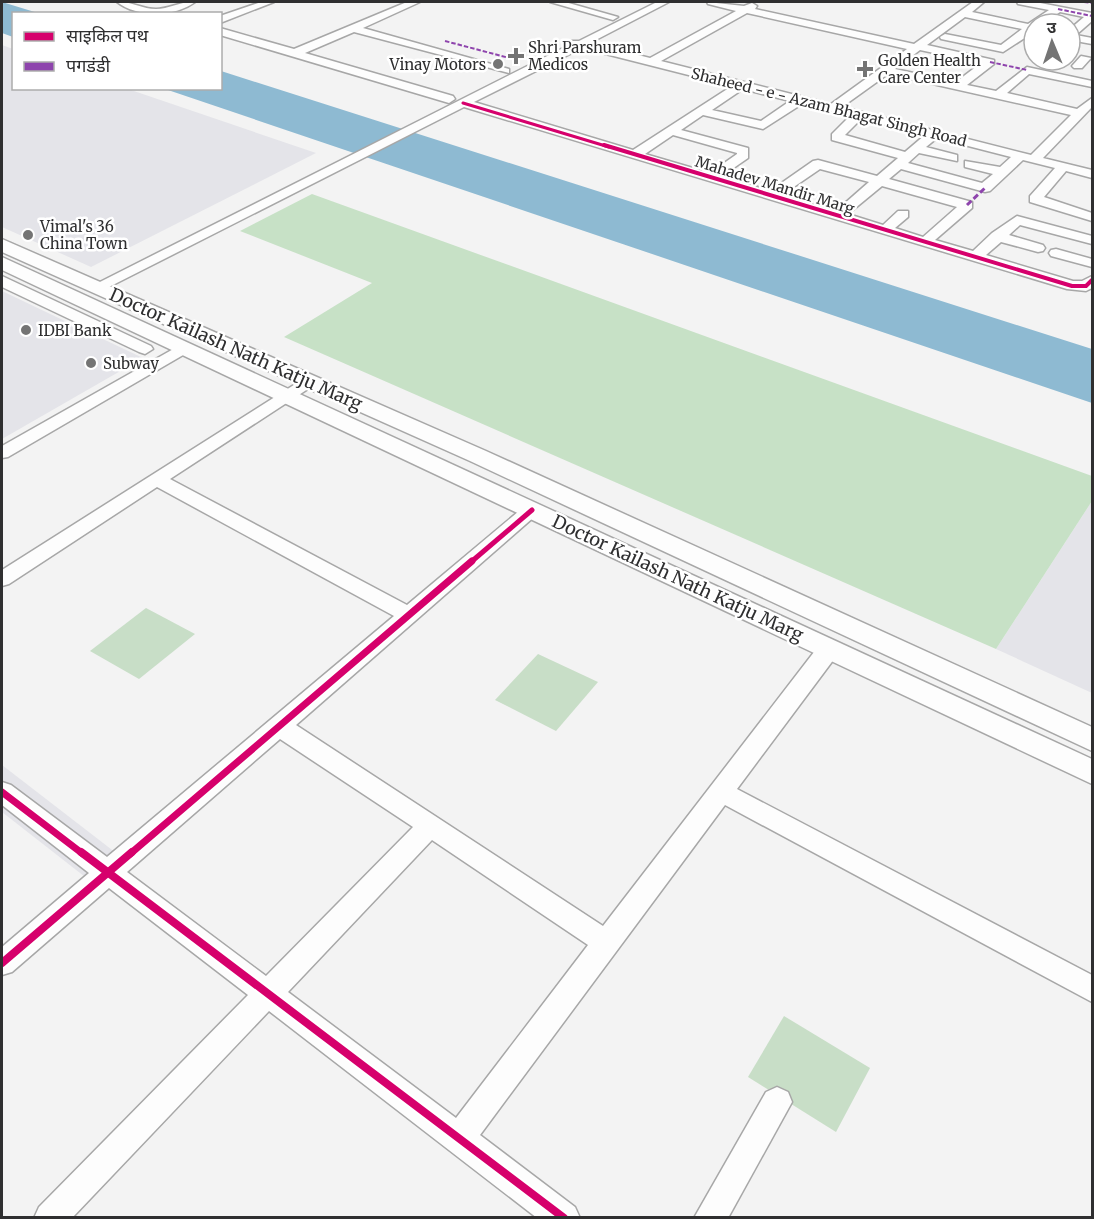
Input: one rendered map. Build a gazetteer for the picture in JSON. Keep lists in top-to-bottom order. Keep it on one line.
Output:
{"streets":{"main road":["Doctor Kailash Nath Katju Marg"],"street":["Shaheed - e - Azam Bhagat Singh Road","Mahadev Mandir Marg"]},"places":{"health":["Shri Parshuram Medicos","Golden Health Care Center"],"other":["Vinay Motors","Vimal's 36 China Town","IDBI Bank","Subway"]},"legend":["साइकिल पथ","पगडंडी"],"north":"top"}
